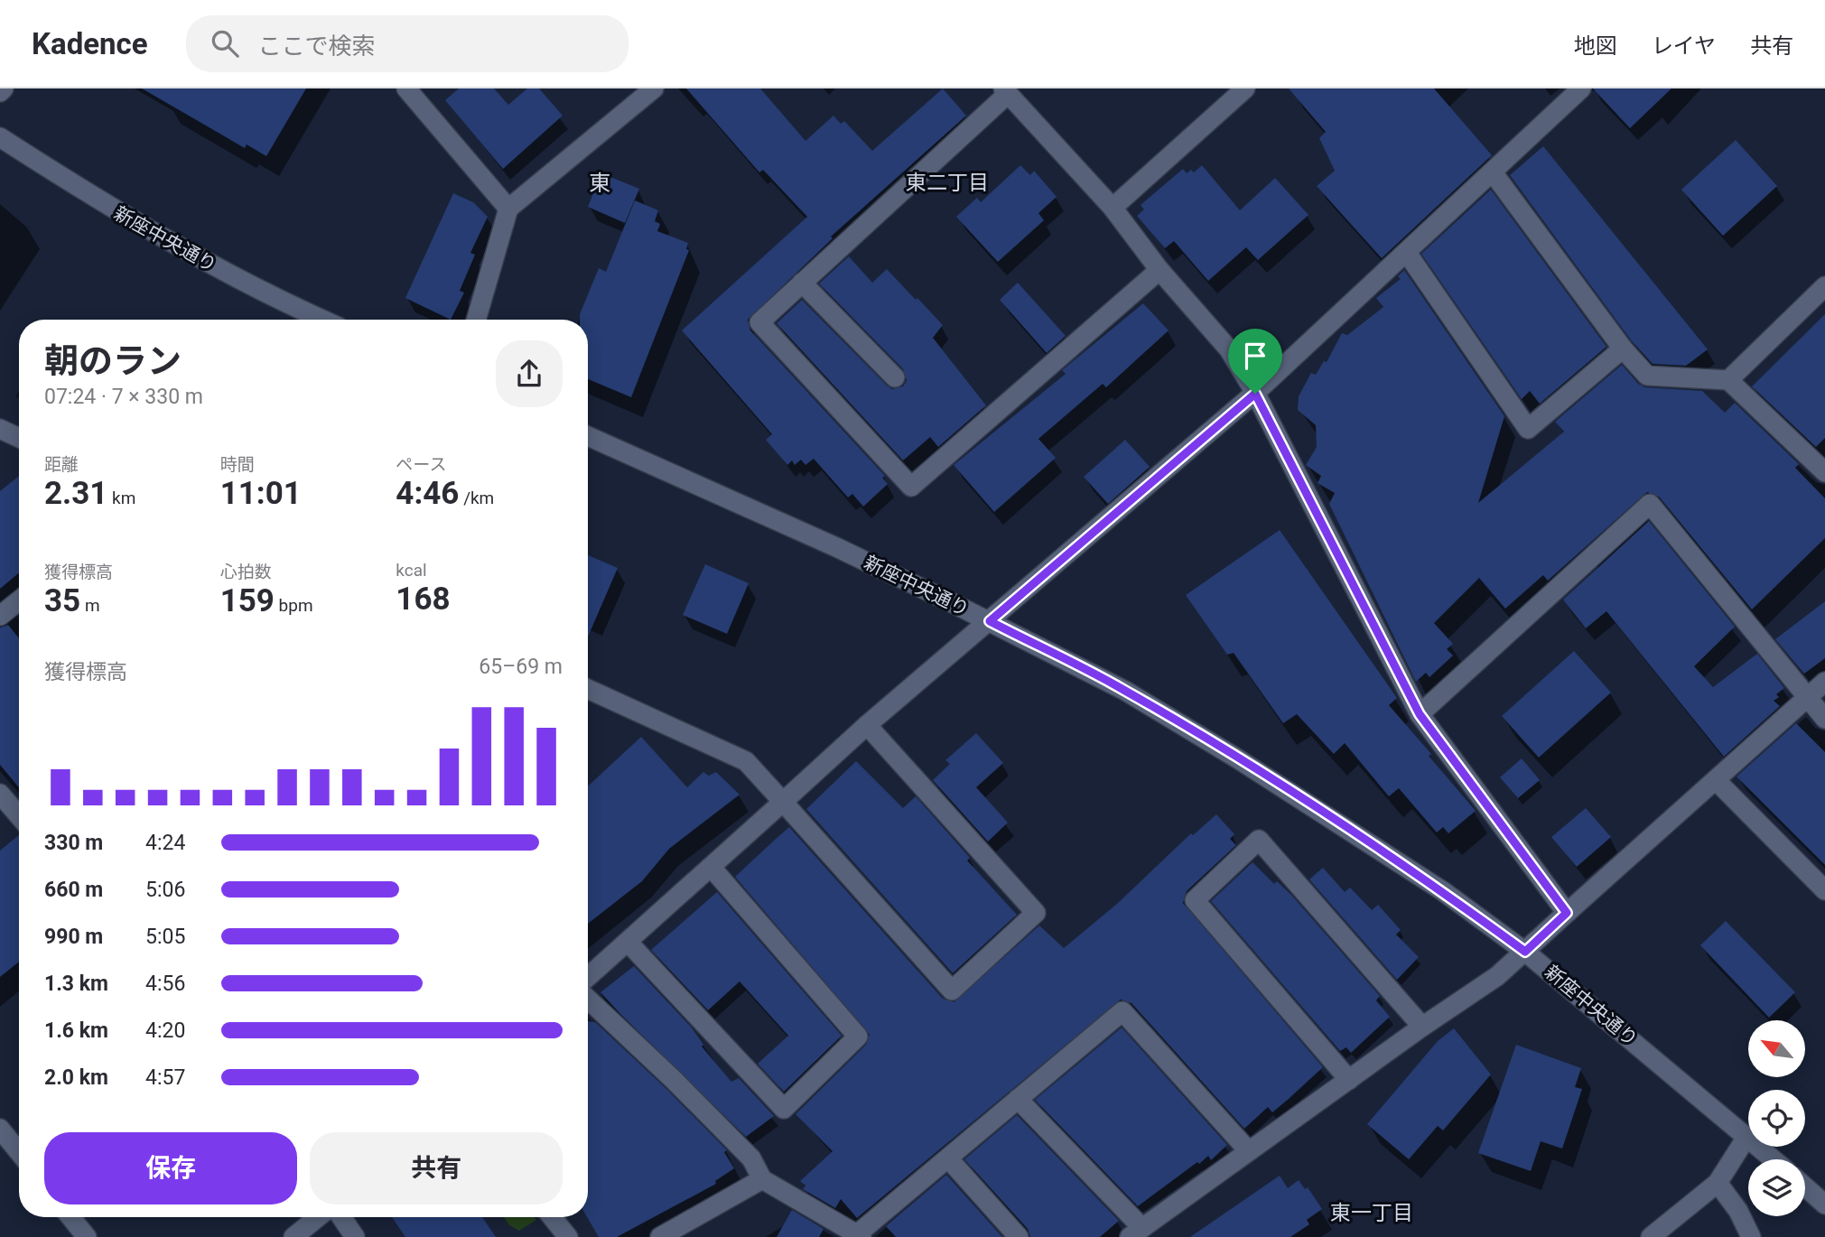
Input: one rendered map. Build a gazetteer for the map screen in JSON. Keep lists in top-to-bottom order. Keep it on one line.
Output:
{"streets":{"street":["新座中央通り"]},"districts":["東二丁目","東","東一丁目"],"north":"top left","page":{"header":"Kadence","search":"ここで検索","nav":["地図","レイヤ","共有"],"heading":["朝のラン","07:24 · 7 × 330 m"],"stats":[["距離","2.31 km"],["時間","11:01"],["ペース","4:46 /km"],["獲得標高","35 m"],["心拍数","159 bpm"],["kcal","168"]],"chart":["獲得標高","65–69 m"],"list":[{"name":"330 m","note":"4:24"},{"name":"660 m","note":"5:06"},{"name":"990 m","note":"5:05"},{"name":"1.3 km","note":"4:56"},{"name":"1.6 km","note":"4:20"},{"name":"2.0 km","note":"4:57"}],"buttons":["保存","共有"]}}
